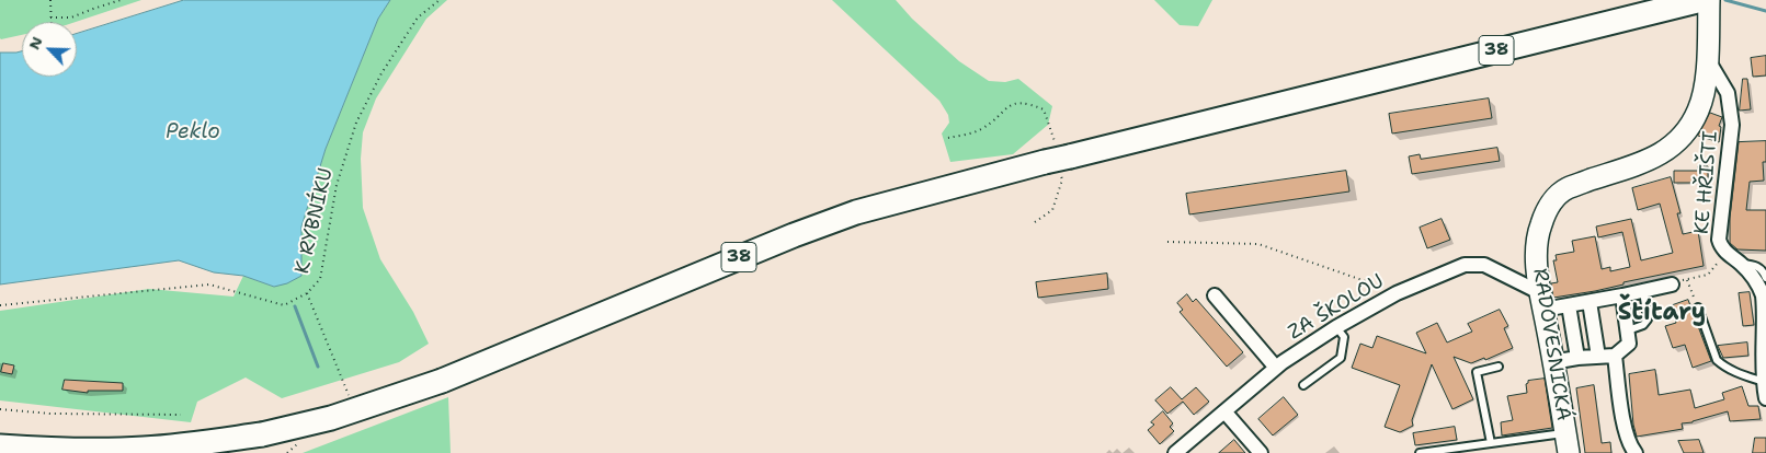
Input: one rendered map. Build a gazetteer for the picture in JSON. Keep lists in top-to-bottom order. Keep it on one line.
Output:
{"streets":{"main road":["38"],"street":["KE HŘIŠTI","ZA ŠKOLOU","RADOVESNICKÁ"],"path":["K RYBNÍKU"]},"crossings":[["38","RADOVESNICKÁ"],["KE HŘIŠTI","RADOVESNICKÁ"],["ZA ŠKOLOU","RADOVESNICKÁ"]],"districts":["Štítary"],"water":["Peklo"],"north":"top left"}
